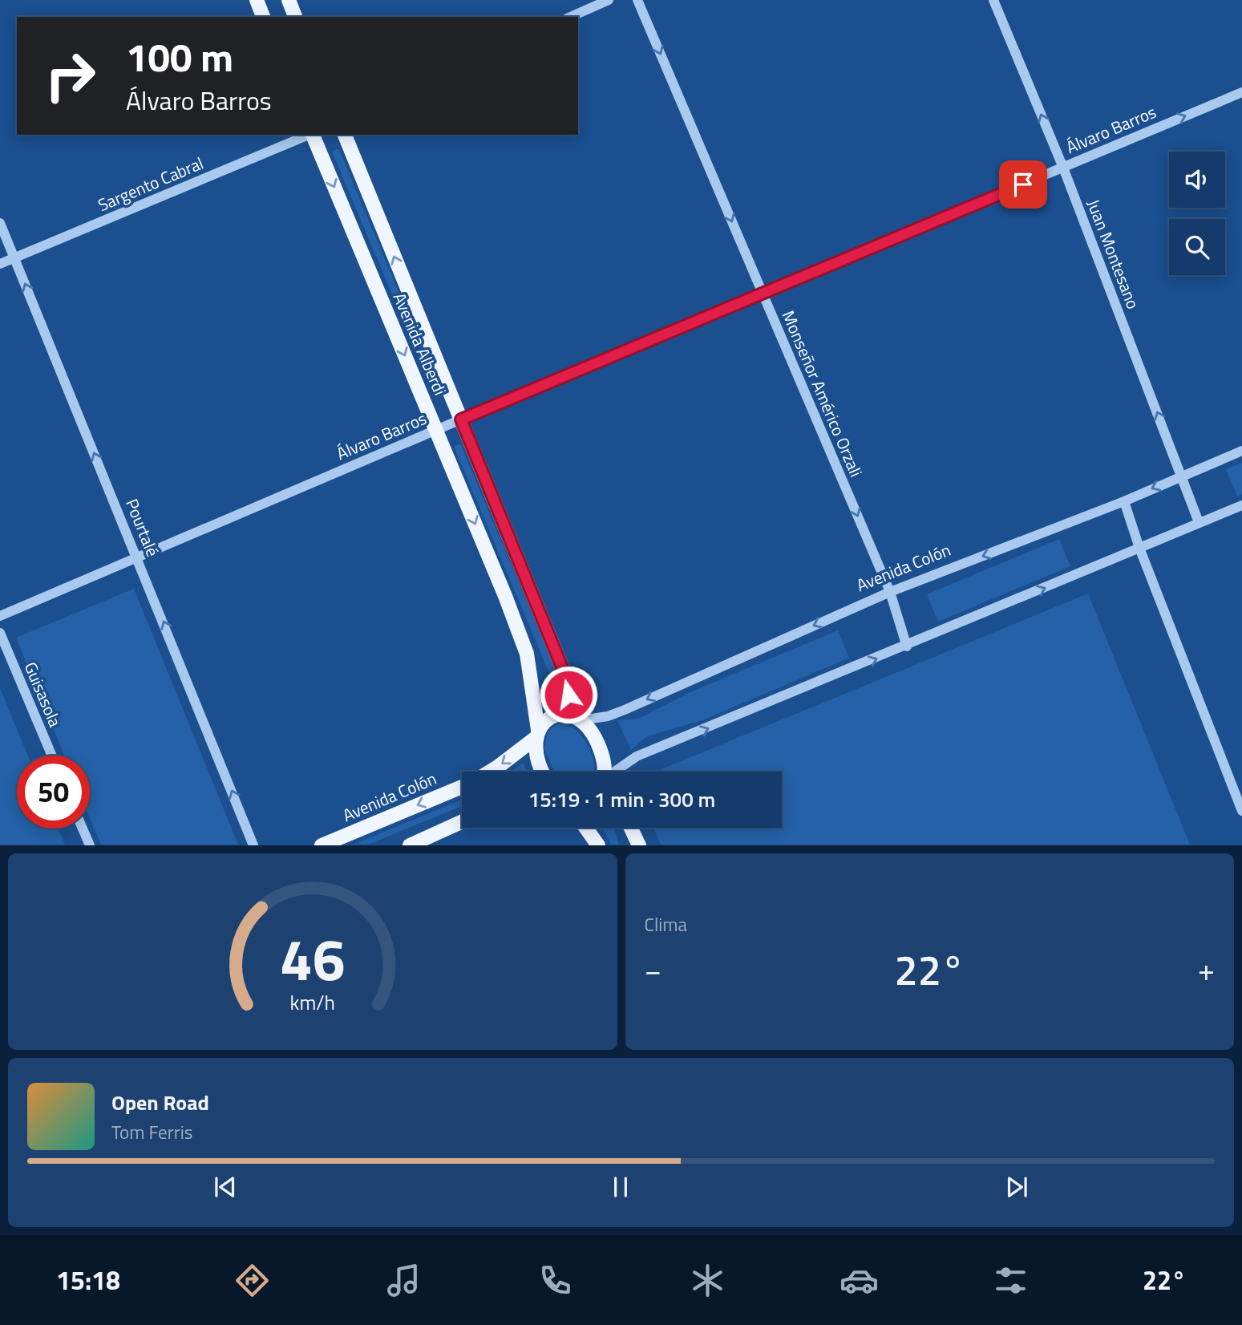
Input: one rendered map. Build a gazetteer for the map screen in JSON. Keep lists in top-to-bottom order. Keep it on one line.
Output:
{"streets":{"main road":["Avenida Alberdi","Avenida Colón"],"street":["Álvaro Barros","Sargento Cabral","Juan Montesano","Monseñor Américo Orzali","Pourtalé","Guisasola"]},"crossings":[["Álvaro Barros","Juan Montesano"],["Álvaro Barros","Avenida Alberdi"],["Álvaro Barros","Monseñor Américo Orzali"],["Álvaro Barros","Pourtalé"],["Sargento Cabral","Pourtalé"],["Juan Montesano","Avenida Colón"],["Avenida Alberdi","Avenida Colón"],["Monseñor Américo Orzali","Avenida Colón"]],"one_way":["Juan Montesano","Monseñor Américo Orzali","Pourtalé"],"page":{"turn":["100 m","Álvaro Barros"],"limit":"50","trip":"15:19 · 1 min · 300 m","tile":"Clima","heat":["−","22°","+"],"song":["Open Road","Tom Ferris"],"tabs":["15:18","22°"],"gauge":["46","km/h"]}}
